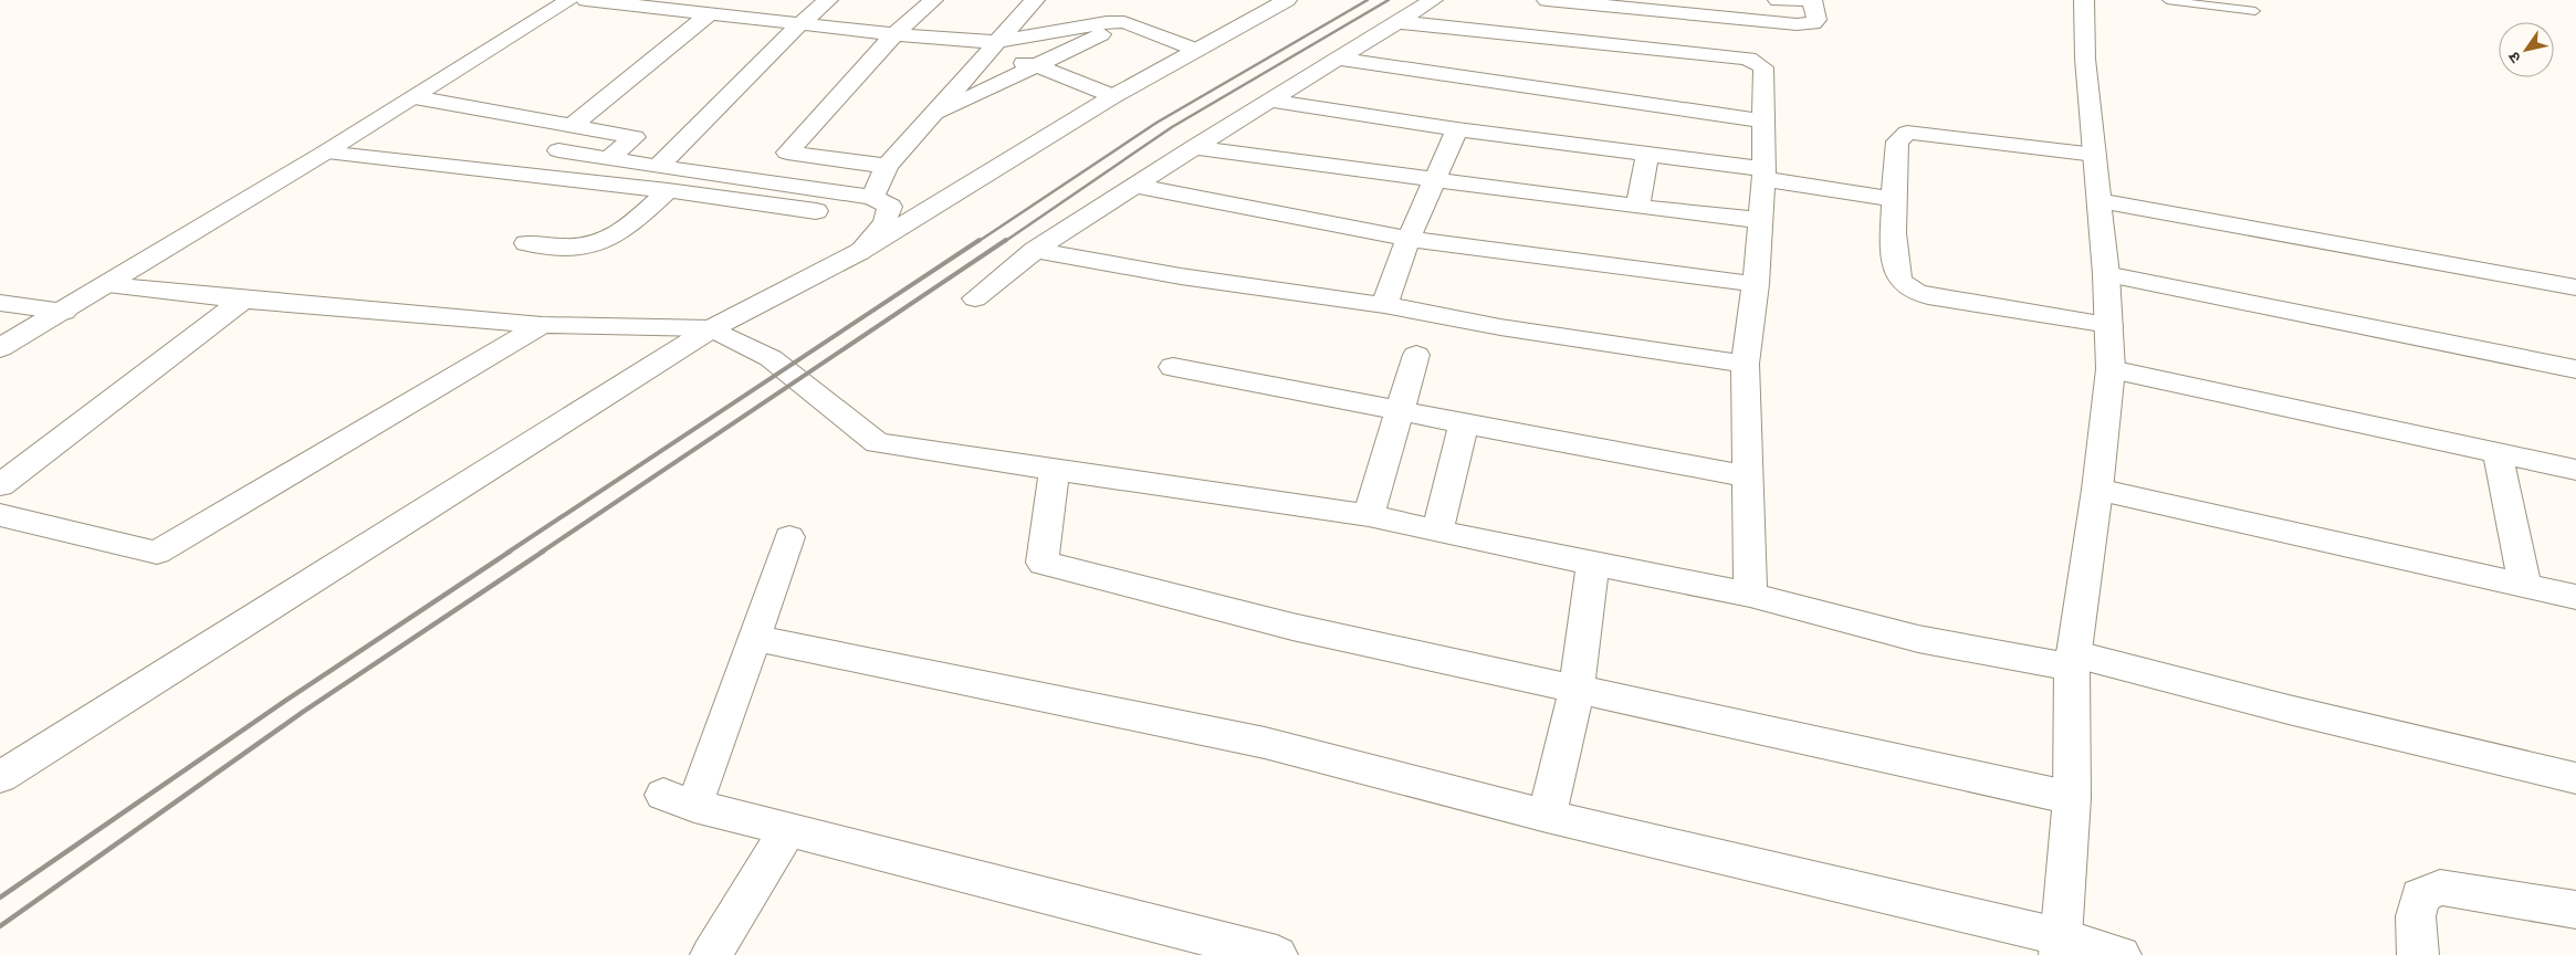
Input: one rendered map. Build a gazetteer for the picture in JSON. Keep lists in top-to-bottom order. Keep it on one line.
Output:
{"north":"bottom left"}
